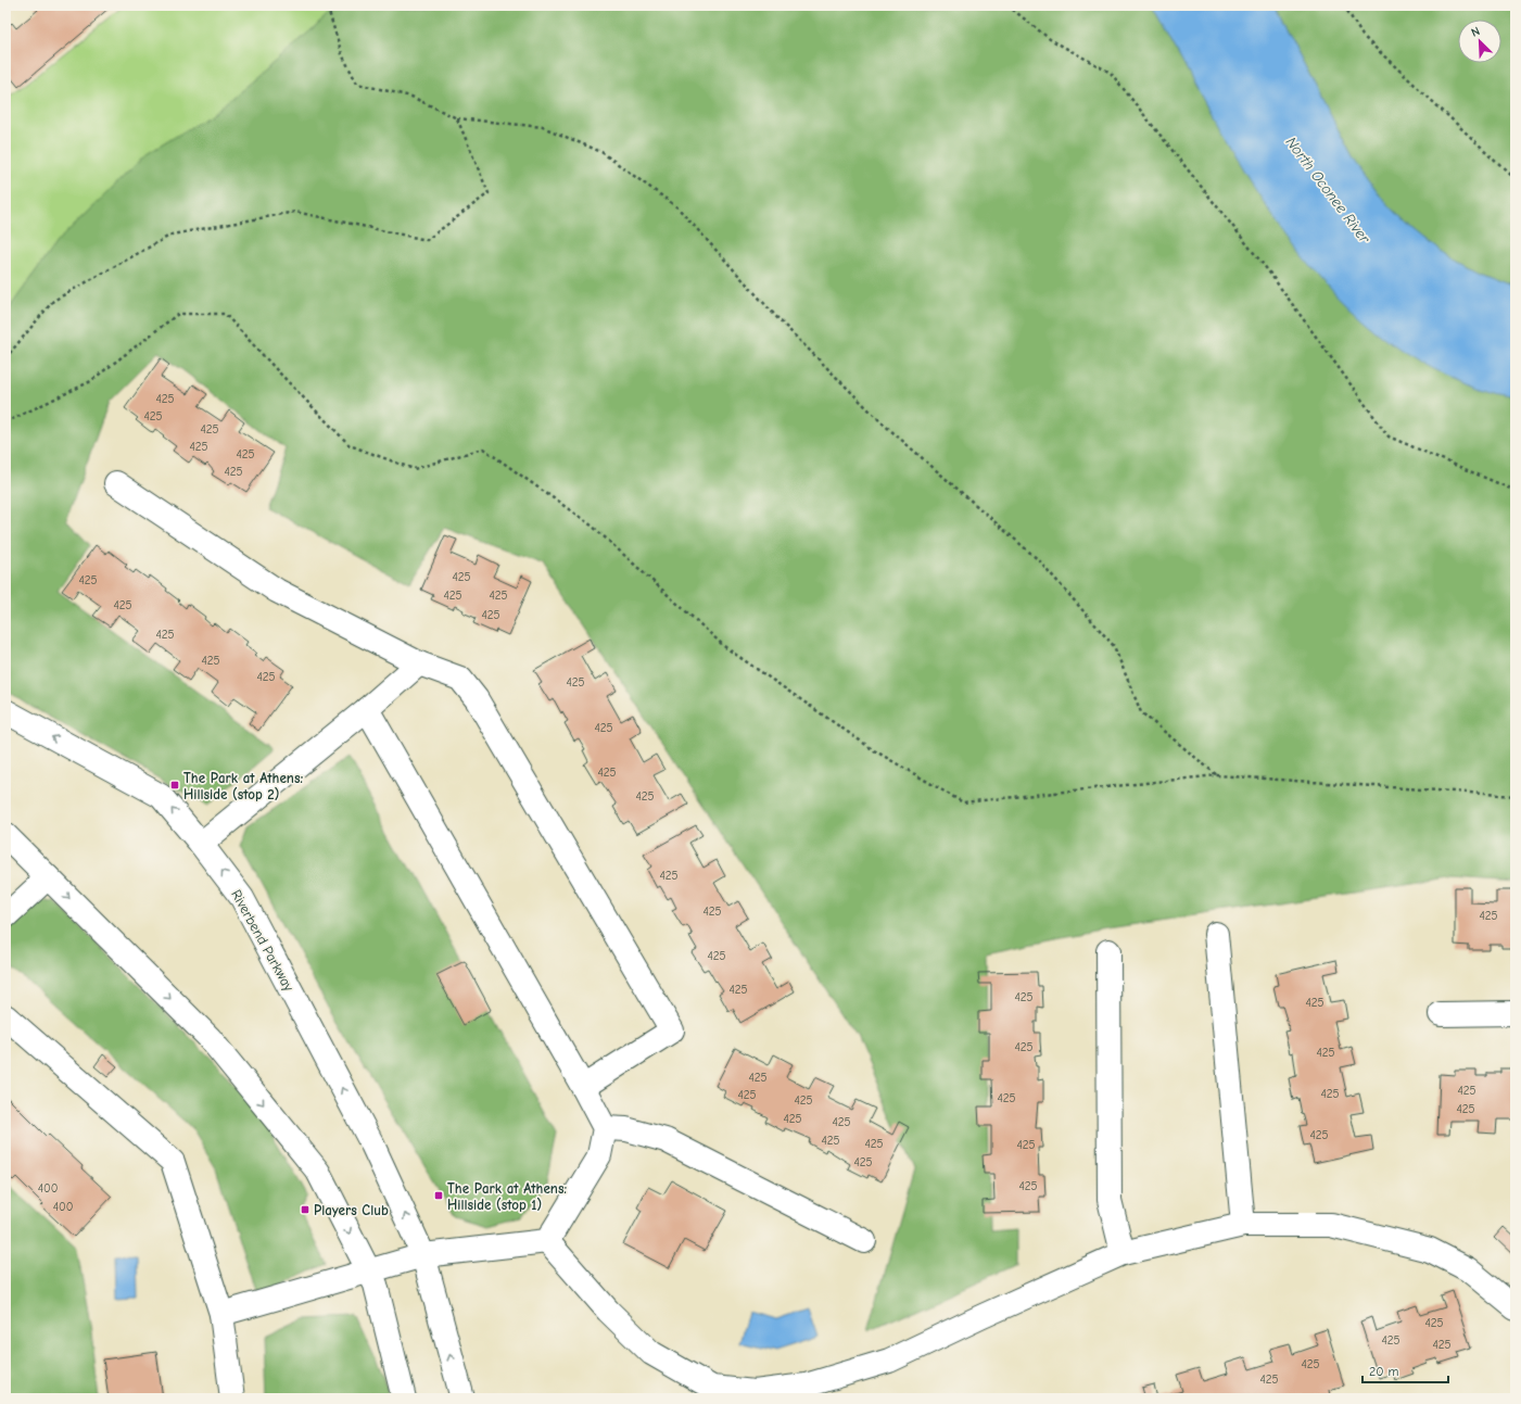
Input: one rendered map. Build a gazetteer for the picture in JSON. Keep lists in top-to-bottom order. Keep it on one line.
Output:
{"streets":{"street":["Riverbend Parkway"]},"water":["North Oconee River"],"places":{"transit":["The Park at Athens: Hillside (stop 2)","The Park at Athens: Hillside (stop 1)","Players Club"]},"house_numbers":["425","425","425","425","425","425","425","425","425","425","425","425","425","425","425","425","425","425","425","425","425","425","425","425","425","425","425","425","425","425","425","425","425","425","425","425","425","425","425","425","425","425","425","400","400","425","425","425","425","425"],"scale_bar":"20 m","north":"top left"}
